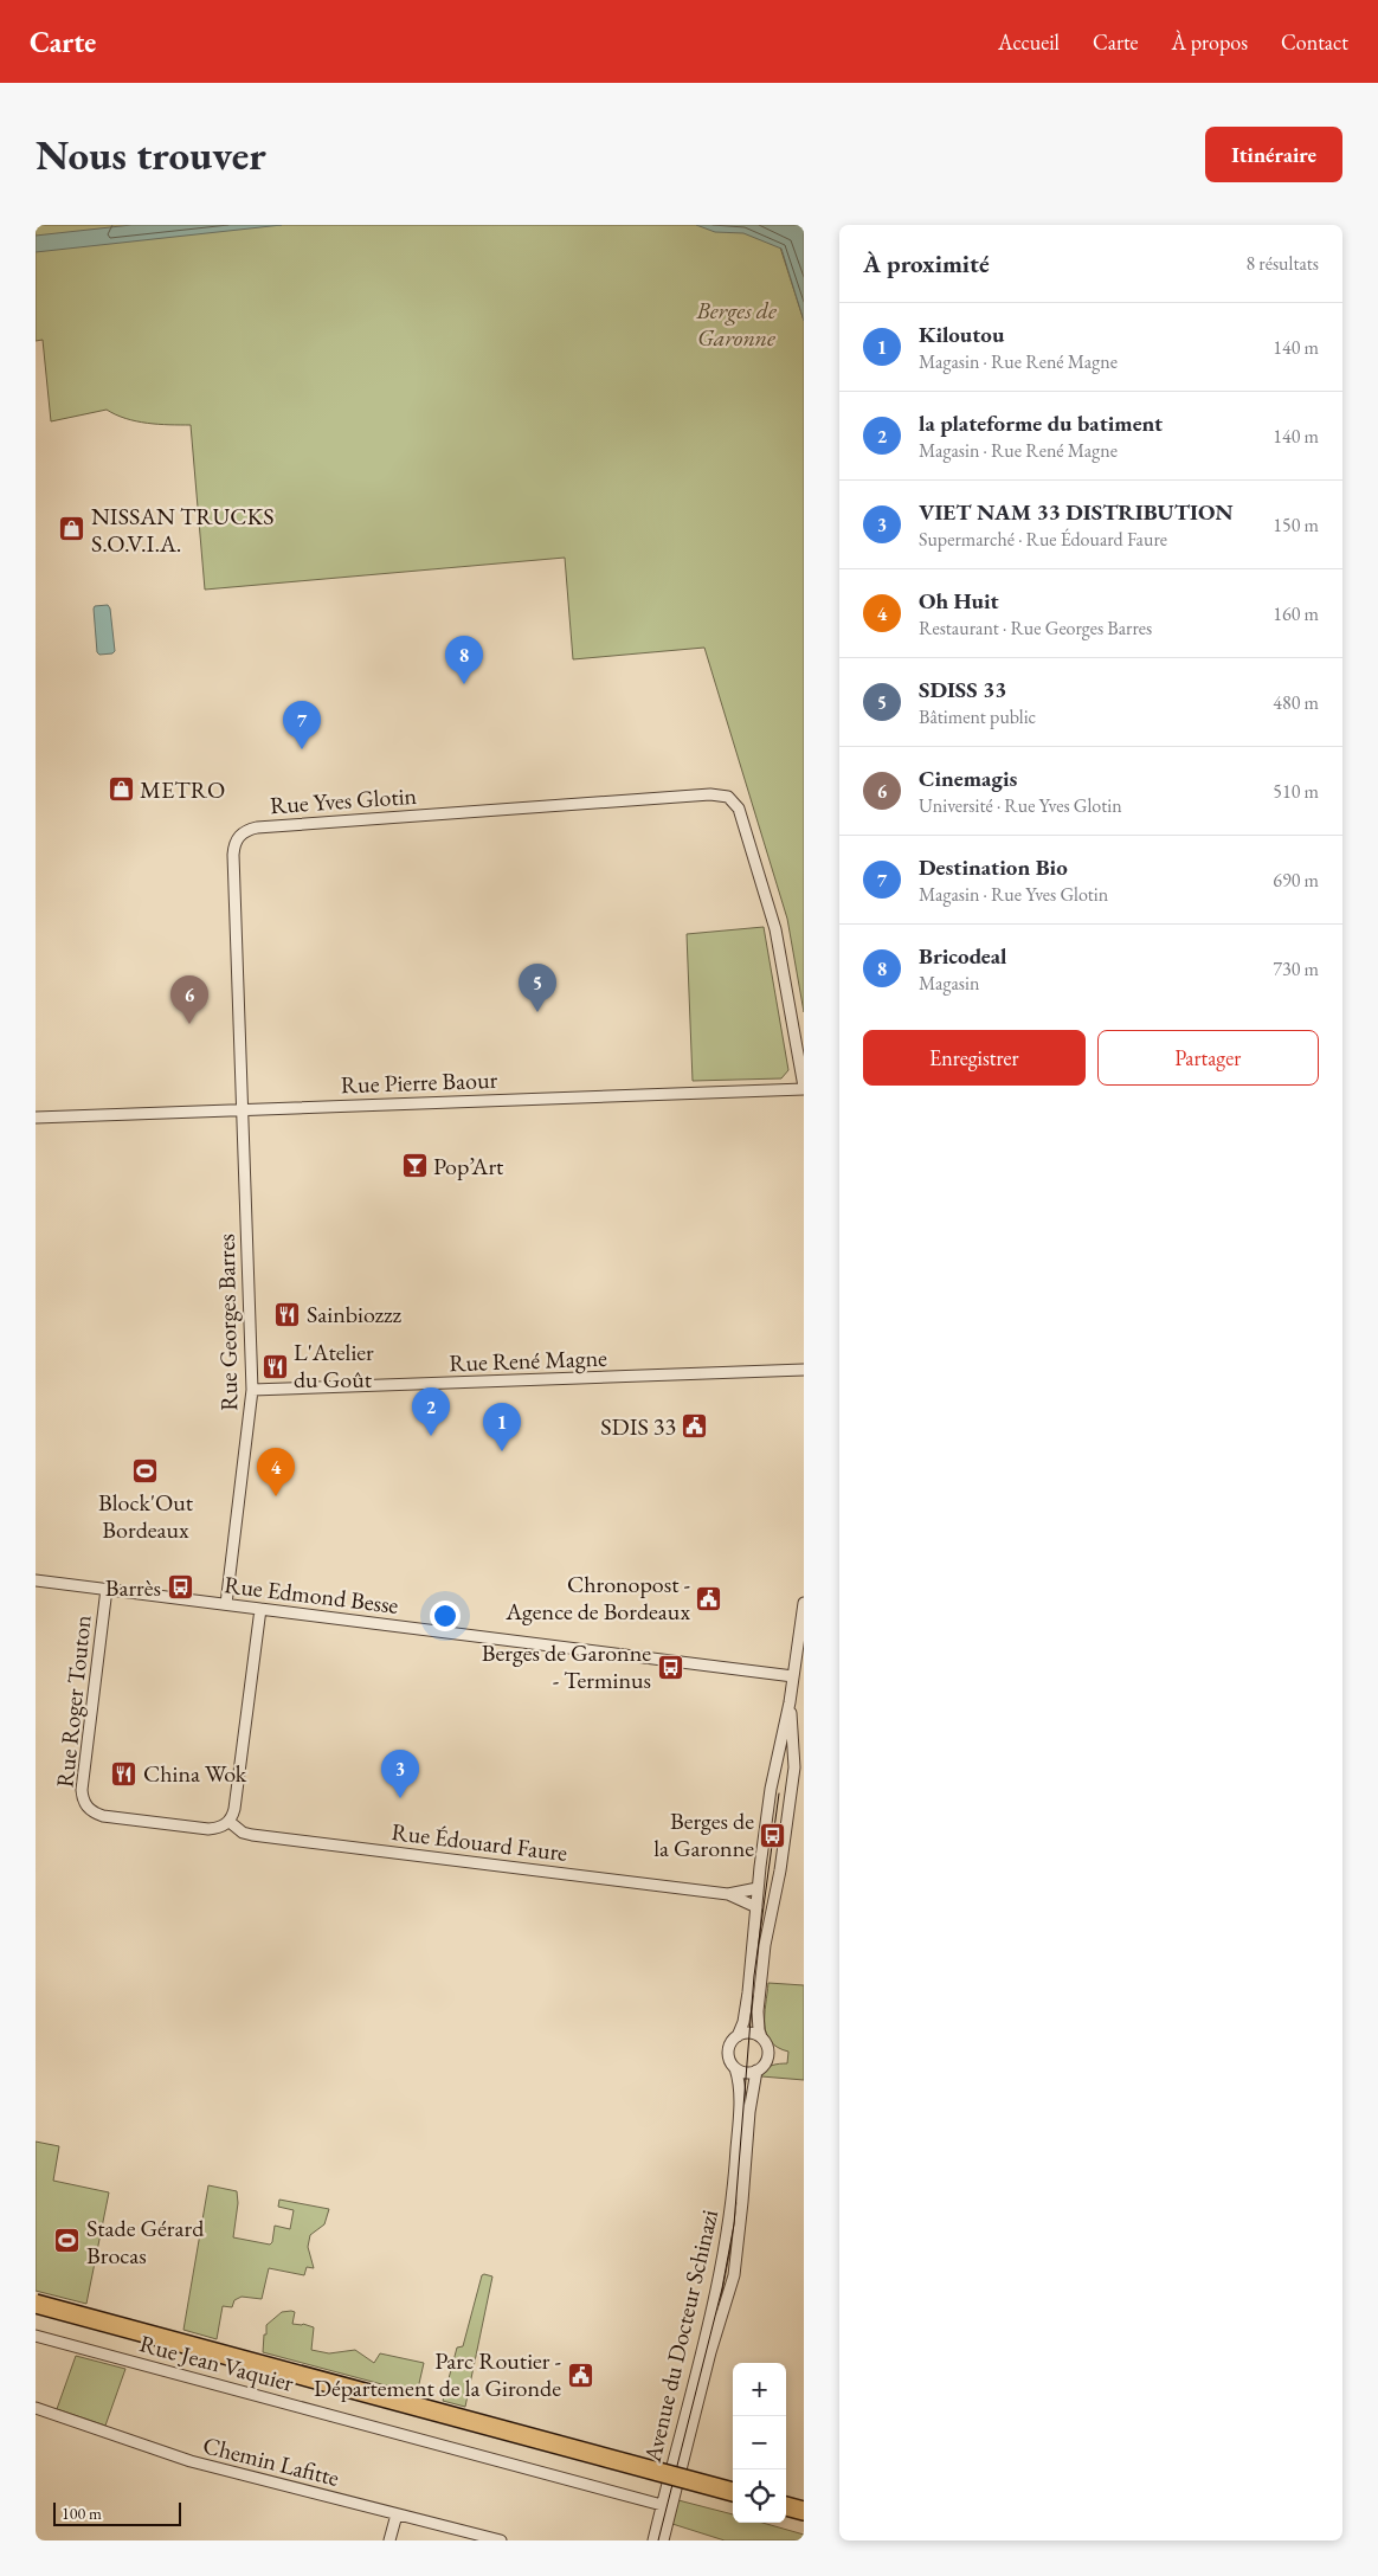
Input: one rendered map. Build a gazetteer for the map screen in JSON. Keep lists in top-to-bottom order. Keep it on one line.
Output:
{"streets":{"street":["Rue Yves Glotin","Rue Pierre Baour","Rue Georges Barres","Rue René Magne","Rue Edmond Besse","Rue Roger Touton","Rue Édouard Faure","Avenue du Docteur Schinazi","Rue Jean Vaquier","Chemin Lafitte"]},"crossings":[["Rue Yves Glotin","Rue Pierre Baour"],["Rue Yves Glotin","Rue Georges Barres"],["Rue Pierre Baour","Rue Georges Barres"],["Rue Georges Barres","Rue René Magne"],["Rue Georges Barres","Rue Edmond Besse"],["Rue Edmond Besse","Rue Roger Touton"],["Rue Roger Touton","Rue Édouard Faure"],["Avenue du Docteur Schinazi","Rue Jean Vaquier"]],"parks":["Berges de Garonne"],"places":{"shop":["NISSAN TRUCKS S.O.V.I.A.","METRO"],"bar":["Pop’Art"],"restaurant":["Sainbiozzz","L'Atelier du Goût","China Wok"],"public building":["SDIS 33","Chronopost - Agence de Bordeaux","Parc Routier - Département de la Gironde"],"sports":["Block'Out Bordeaux","Stade Gérard Brocas"],"bus stop":["Barrès","Berges de Garonne - Terminus","Berges de la Garonne"]},"scale_bar":"100 m","page":{"header":"Carte","nav":["Accueil","Carte","À propos","Contact"],"buttons":["Itinéraire",["Enregistrer","Partager"]],"title":"Nous trouver","heading":["À proximité","8 résultats"],"list":[{"mark":"1","name":"Kiloutou","note":"Magasin · Rue René Magne","value":"140 m"},{"mark":"2","name":"la plateforme du batiment","note":"Magasin · Rue René Magne","value":"140 m"},{"mark":"3","name":"VIET NAM 33 DISTRIBUTION","note":"Supermarché · Rue Édouard Faure","value":"150 m"},{"mark":"4","name":"Oh Huit","note":"Restaurant · Rue Georges Barres","value":"160 m"},{"mark":"5","name":"SDISS 33","note":"Bâtiment public","value":"480 m"},{"mark":"6","name":"Cinemagis","note":"Université · Rue Yves Glotin","value":"510 m"},{"mark":"7","name":"Destination Bio","note":"Magasin · Rue Yves Glotin","value":"690 m"},{"mark":"8","name":"Bricodeal","note":"Magasin","value":"730 m"}],"pins":["8","7","5","6","2","1","4","3"],"map_buttons":["+","−"],"scale":"100 m"}}
